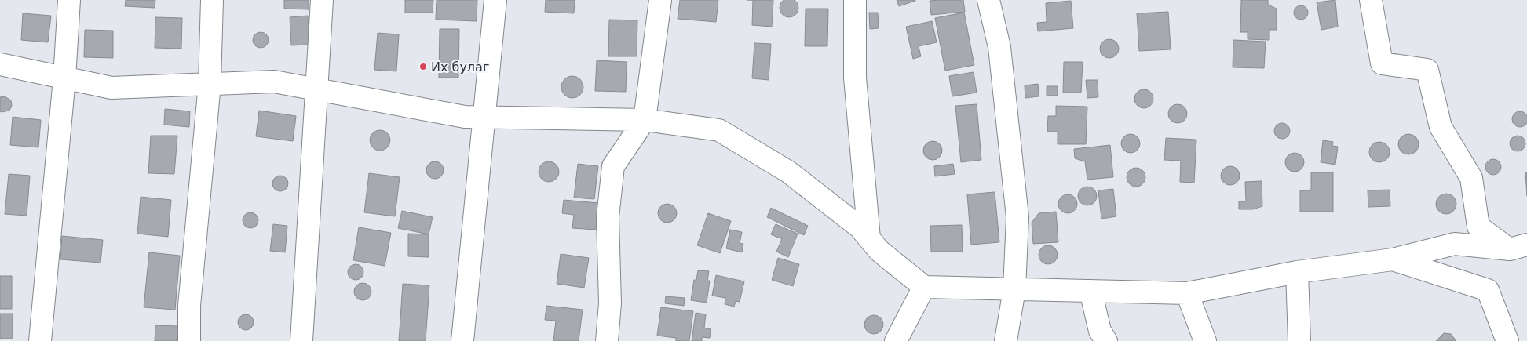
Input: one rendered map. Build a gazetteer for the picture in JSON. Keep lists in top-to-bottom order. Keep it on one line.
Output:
{"places":["Их булаг"]}
